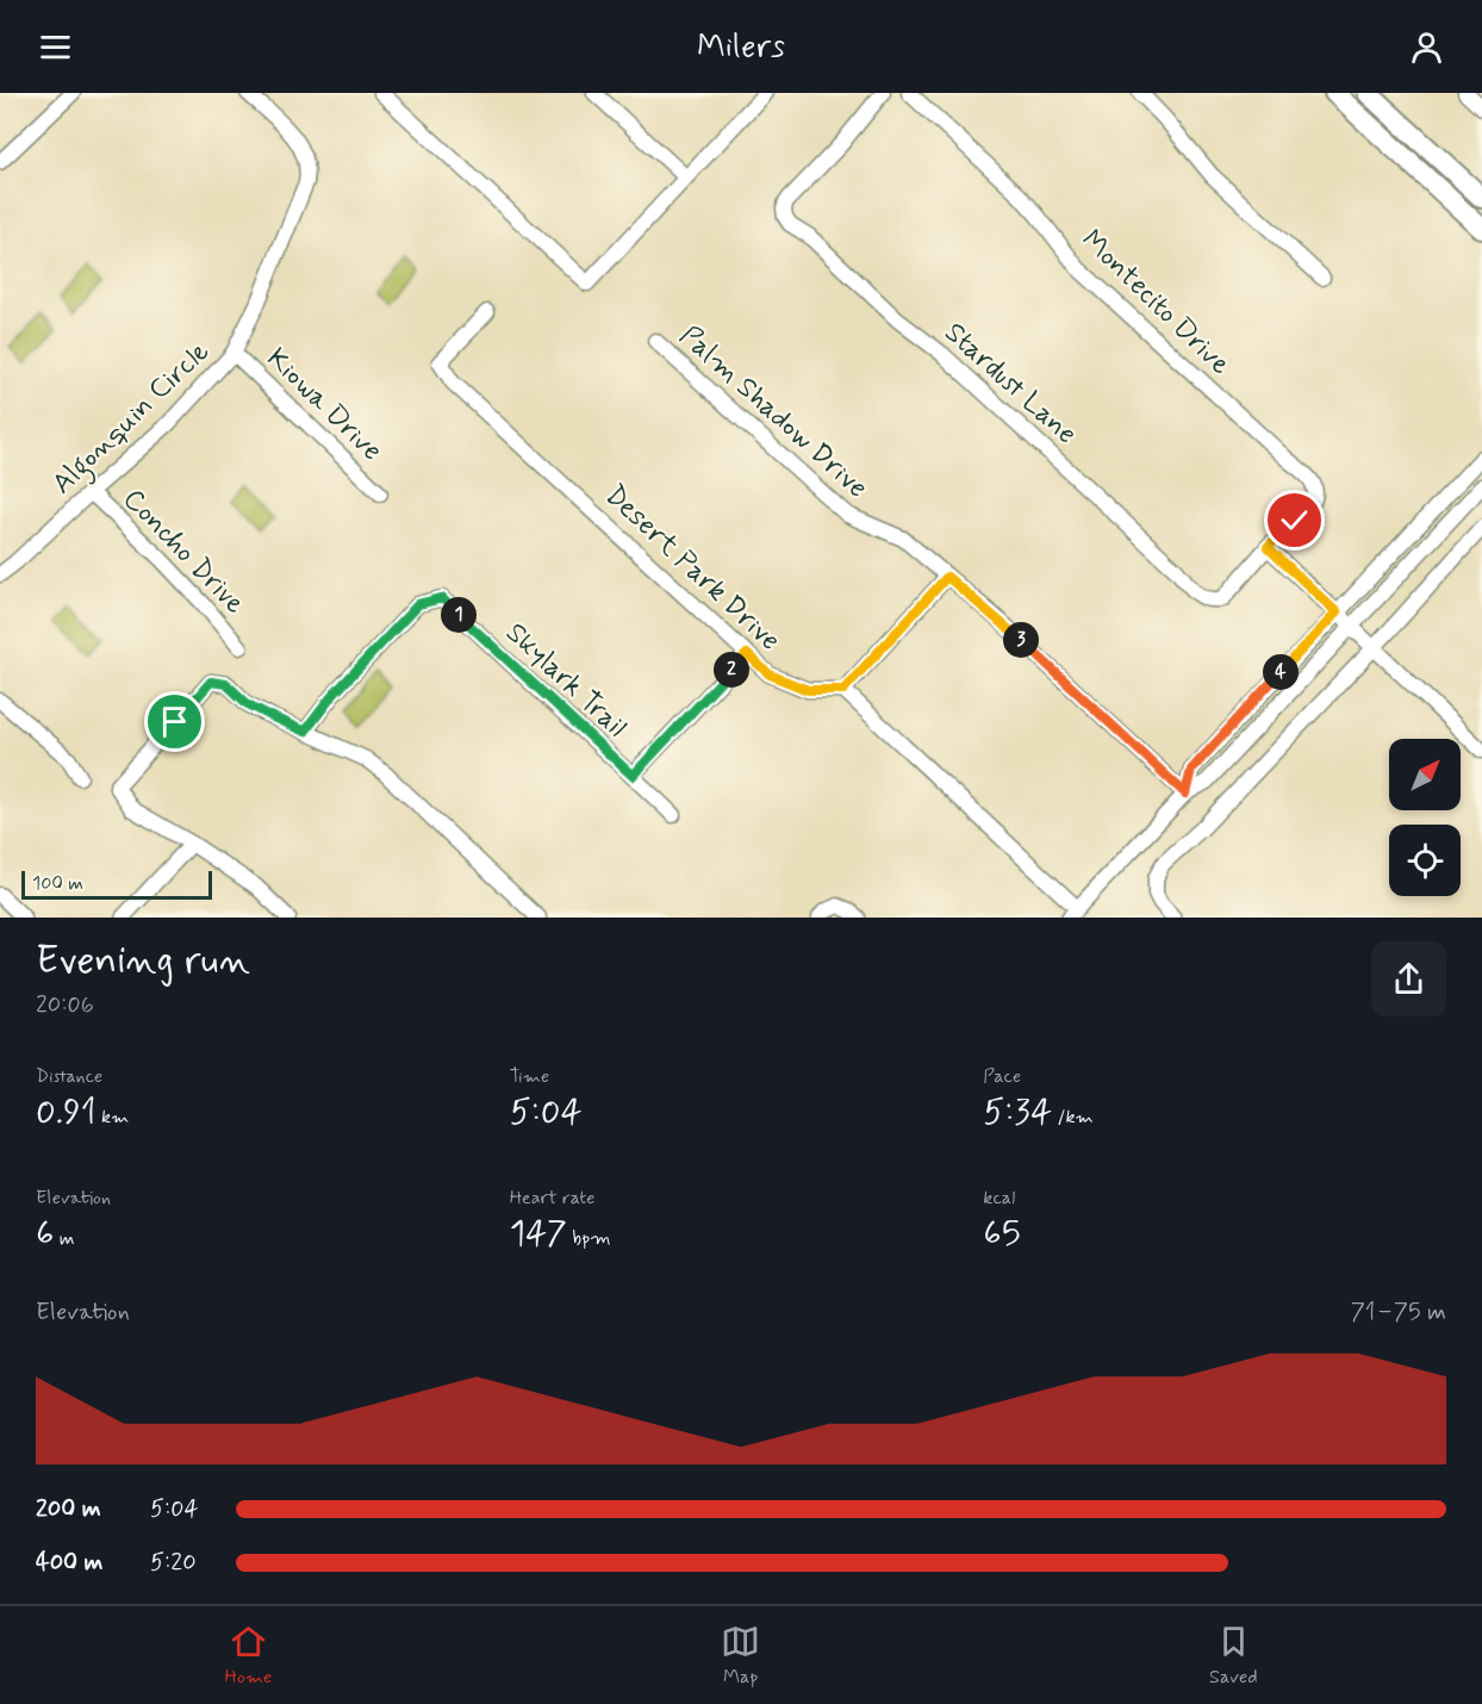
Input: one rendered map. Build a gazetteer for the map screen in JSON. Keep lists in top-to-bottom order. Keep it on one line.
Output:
{"streets":{"street":["Montecito Drive","Stardust Lane","Kiowa Drive","Palm Shadow Drive","Algonquin Circle","Concho Drive","Desert Park Drive","Skylark Trail"]},"crossings":[["Montecito Drive","Stardust Lane"],["Kiowa Drive","Algonquin Circle"],["Algonquin Circle","Concho Drive"]],"scale_bar":"100 m","north":"top right","page":{"header":"Milers","pins":["1","3","2","4"],"scale":"100 m","heading":["Evening run","20:06"],"stats":[["Distance","0.91 km"],["Time","5:04"],["Pace","5:34 /km"],["Elevation","6 m"],["Heart rate","147 bpm"],["kcal","65"]],"chart":["Elevation","71–75 m"],"list":[{"name":"200 m","note":"5:04"},{"name":"400 m","note":"5:20"}],"tabs":["Home","Map","Saved"]}}
